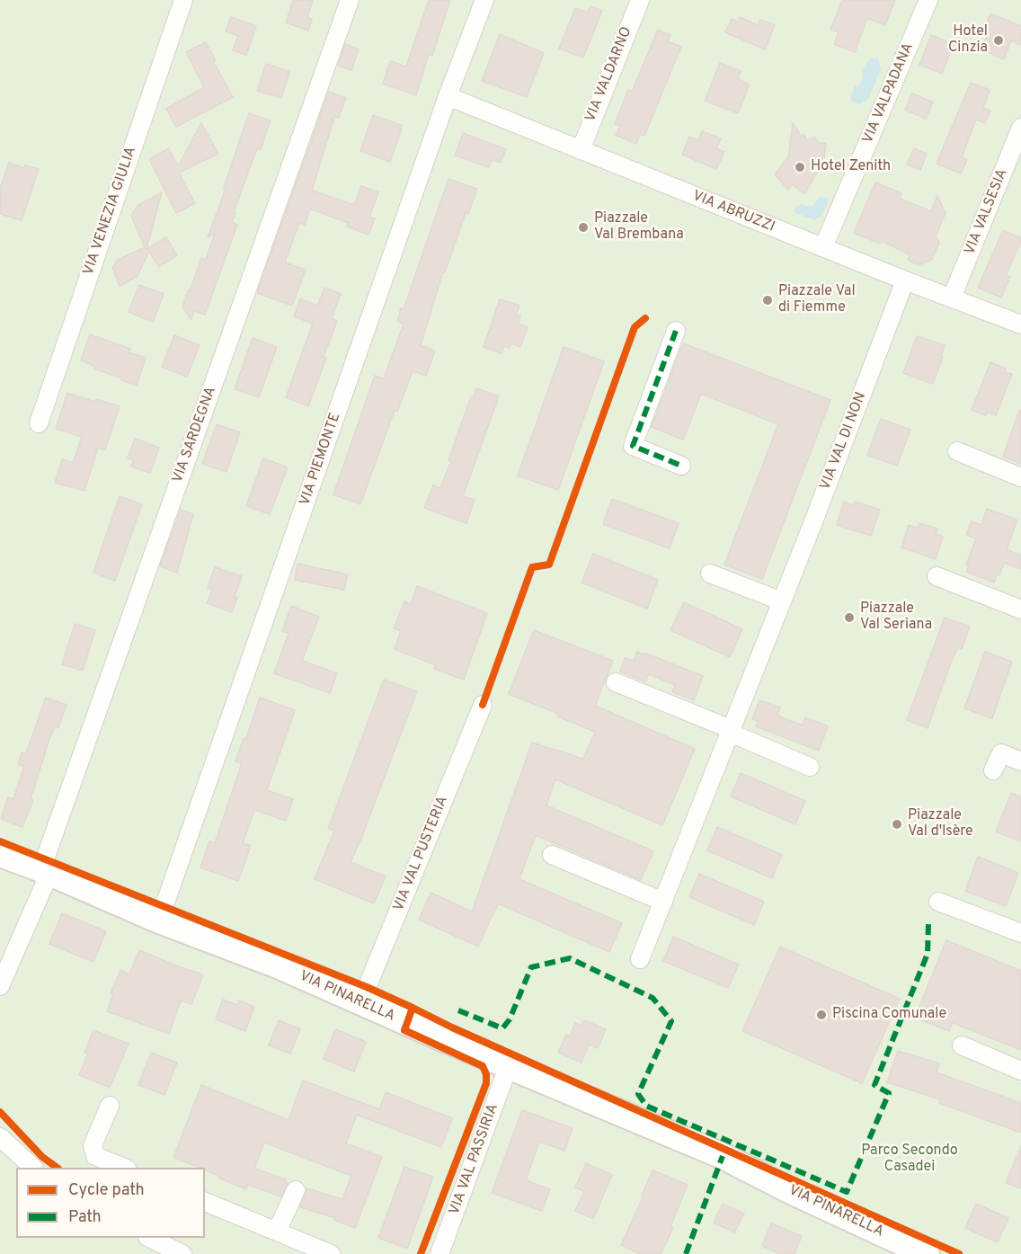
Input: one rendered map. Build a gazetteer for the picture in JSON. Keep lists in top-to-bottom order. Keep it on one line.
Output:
{"streets":{"street":["VIA VALDARNO","VIA VALPADANA","VIA VENEZIA GIULIA","VIA ABRUZZI","VIA VALSESIA","VIA SARDEGNA","VIA VAL DI NON","VIA PIEMONTE","VIA VAL PUSTERIA","VIA PINARELLA","VIA VAL PASSIRIA"]},"crossings":[["VIA VALDARNO","VIA ABRUZZI"],["VIA VALPADANA","VIA ABRUZZI"],["VIA ABRUZZI","VIA VALSESIA"],["VIA ABRUZZI","VIA VAL DI NON"],["VIA ABRUZZI","VIA PIEMONTE"],["VIA SARDEGNA","VIA PINARELLA"],["VIA PIEMONTE","VIA PINARELLA"],["VIA VAL PUSTERIA","VIA PINARELLA"],["VIA PINARELLA","VIA VAL PASSIRIA"]],"parks":["Parco Secondo Casadei"],"places":["Hotel Cinzia","Hotel Zenith","Piazzale Val Brembana","Piazzale Val di Fiemme","Piazzale Val Seriana","Piazzale Val d'Isère","Piscina Comunale"],"legend":["Cycle path","Path"]}
